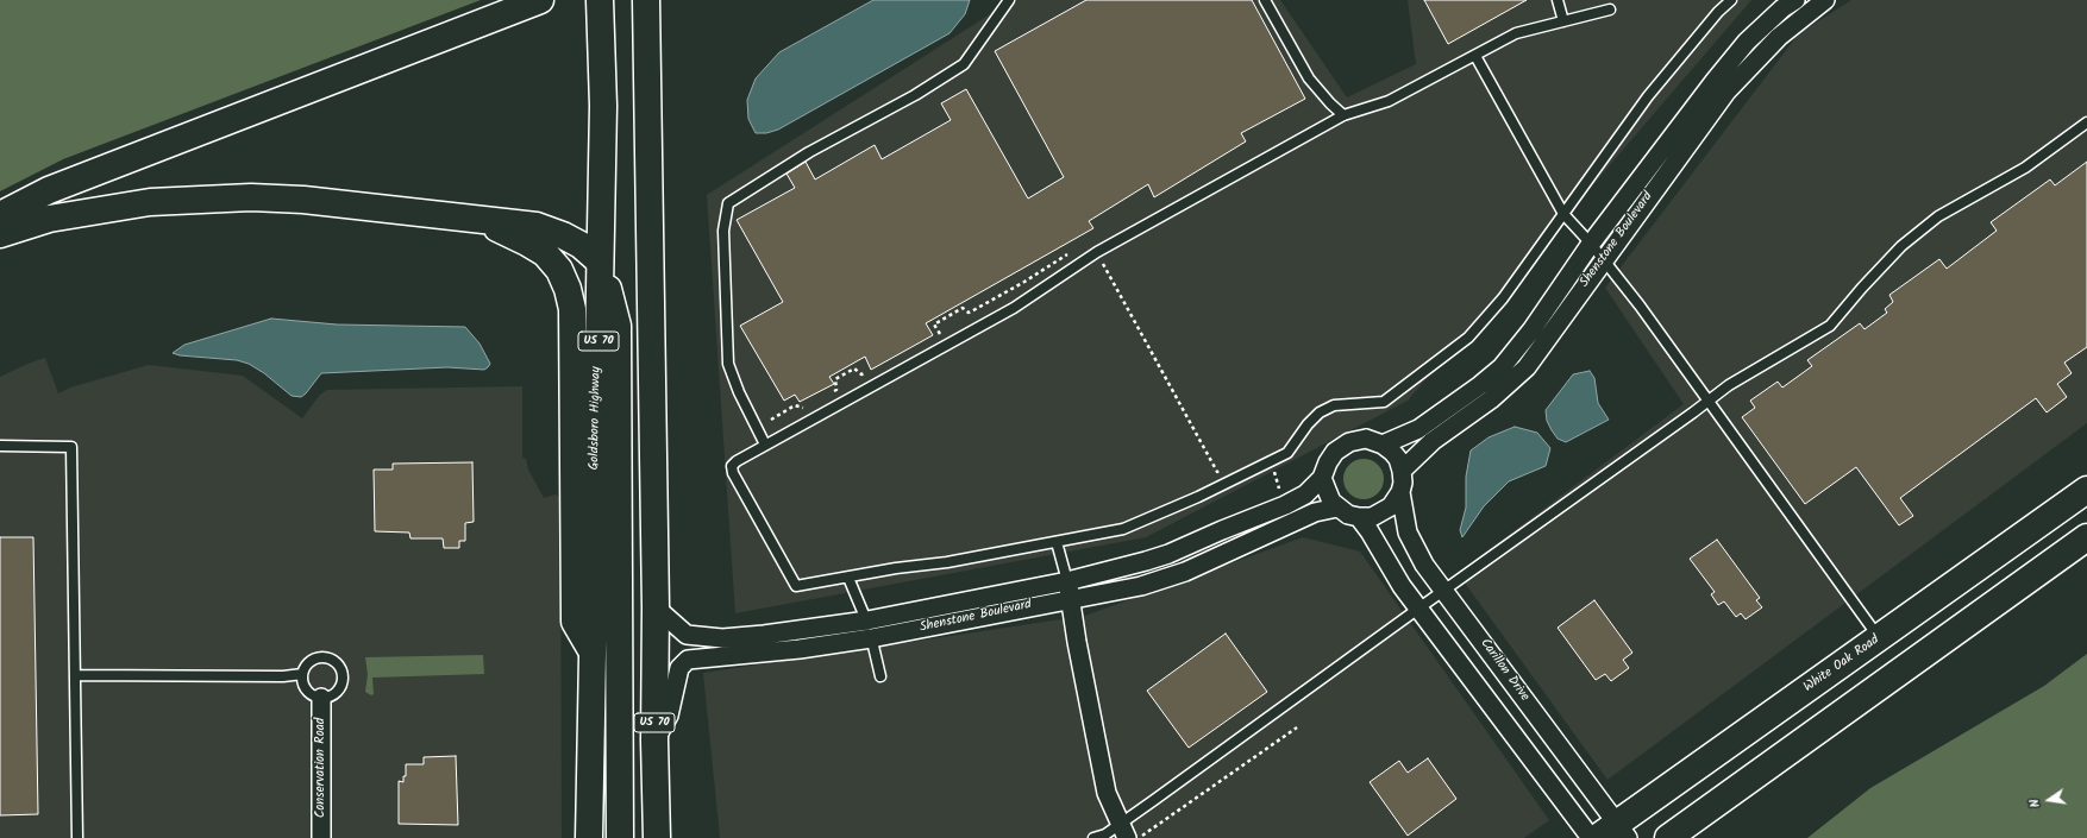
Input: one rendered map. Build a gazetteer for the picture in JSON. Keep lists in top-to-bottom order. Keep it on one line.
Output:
{"streets":{"main road":["US 70","Goldsboro Highway","White Oak Road"],"street":["Shenstone Boulevard","Carillon Drive","Conservation Road"]},"crossings":[["Shenstone Boulevard","US 70"],["Shenstone Boulevard","Carillon Drive"],["White Oak Road","Carillon Drive"]],"north":"left"}
